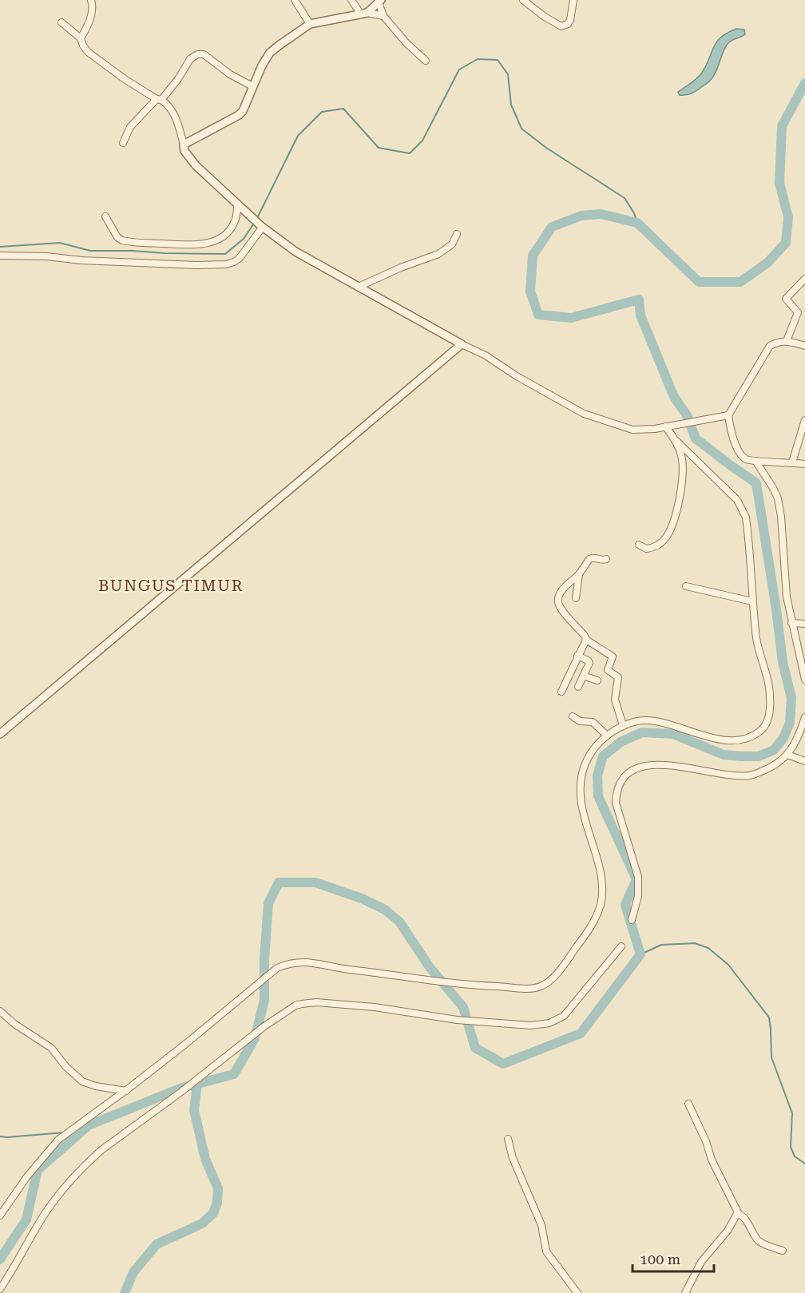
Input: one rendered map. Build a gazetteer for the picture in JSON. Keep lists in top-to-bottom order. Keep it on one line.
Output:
{"districts":["BUNGUS TIMUR"],"scale_bar":"100 m"}
